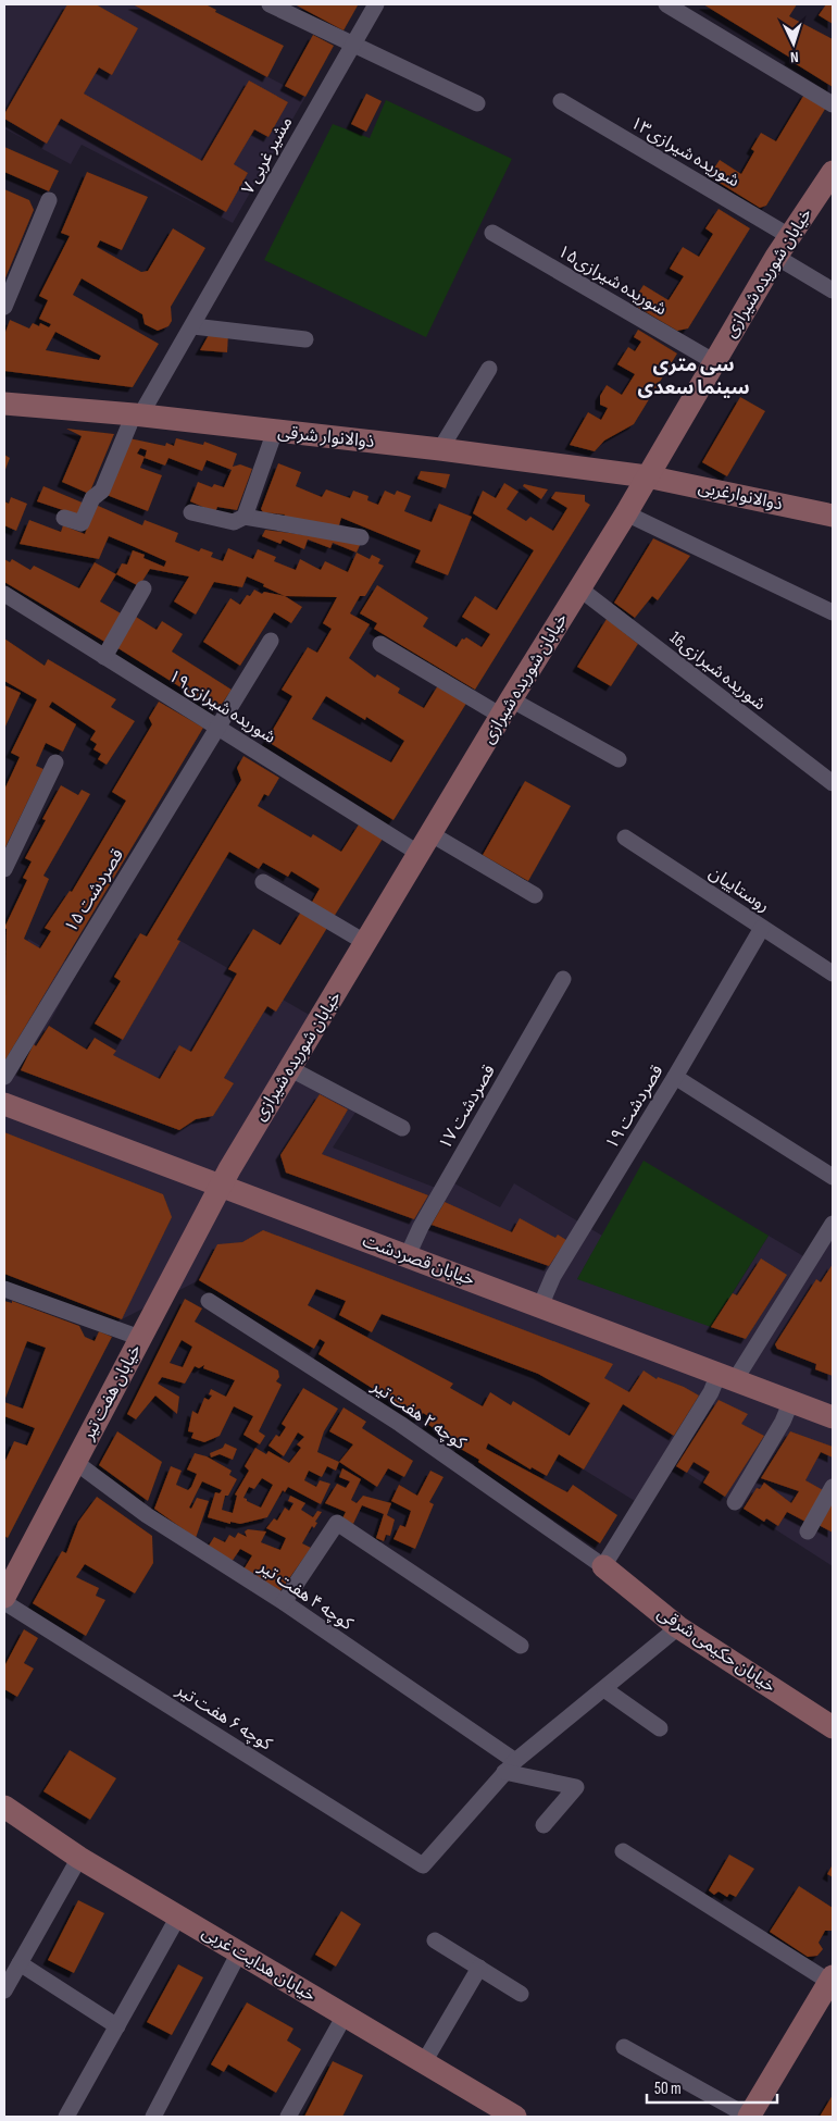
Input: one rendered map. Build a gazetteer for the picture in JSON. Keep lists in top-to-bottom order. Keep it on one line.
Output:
{"streets":{"main road":["خیابان شوریده شیرازی","ذوالانوار شرقی","ذوالانوارغربی","خیابان قصردشت","خیابان هفت تیر","خیابان حکیمی شرقی","خیابان هدایت غربی"],"street":["شوریده شیرازی۱۳","مشیر غربی ۷","شوریده شیرازی۱۵","شوریده شیرازی16","شوریده شیرازی۱۹","روستاییان","قصردشت ۱۵","قصردشت ۱۷","قصردشت ۱۹","کوچه ۲ هفت تیر","کوچه ۴ هفت تیر","کوچه ۶ هفت تیر"]},"crossings":[["شوریده شیرازی۱۳","خیابان شوریده شیرازی"],["مشیر غربی ۷","ذوالانوار شرقی"],["خیابان شوریده شیرازی","شوریده شیرازی۱۵"],["خیابان شوریده شیرازی","ذوالانوار شرقی"],["خیابان شوریده شیرازی","ذوالانوارغربی"],["خیابان شوریده شیرازی","شوریده شیرازی16"],["خیابان شوریده شیرازی","شوریده شیرازی۱۹"],["خیابان شوریده شیرازی","خیابان قصردشت"],["خیابان شوریده شیرازی","خیابان هفت تیر"],["ذوالانوار شرقی","ذوالانوارغربی"],["شوریده شیرازی۱۹","قصردشت ۱۵"],["روستاییان","قصردشت ۱۹"],["قصردشت ۱۷","خیابان قصردشت"],["قصردشت ۱۹","خیابان قصردشت"],["خیابان قصردشت","خیابان هفت تیر"],["خیابان هفت تیر","کوچه ۴ هفت تیر"],["کوچه ۲ هفت تیر","خیابان حکیمی شرقی"],["کوچه ۴ هفت تیر","کوچه ۶ هفت تیر"]],"districts":["سی متری سینما سعدی"],"scale_bar":"50 m","north":"bottom"}
